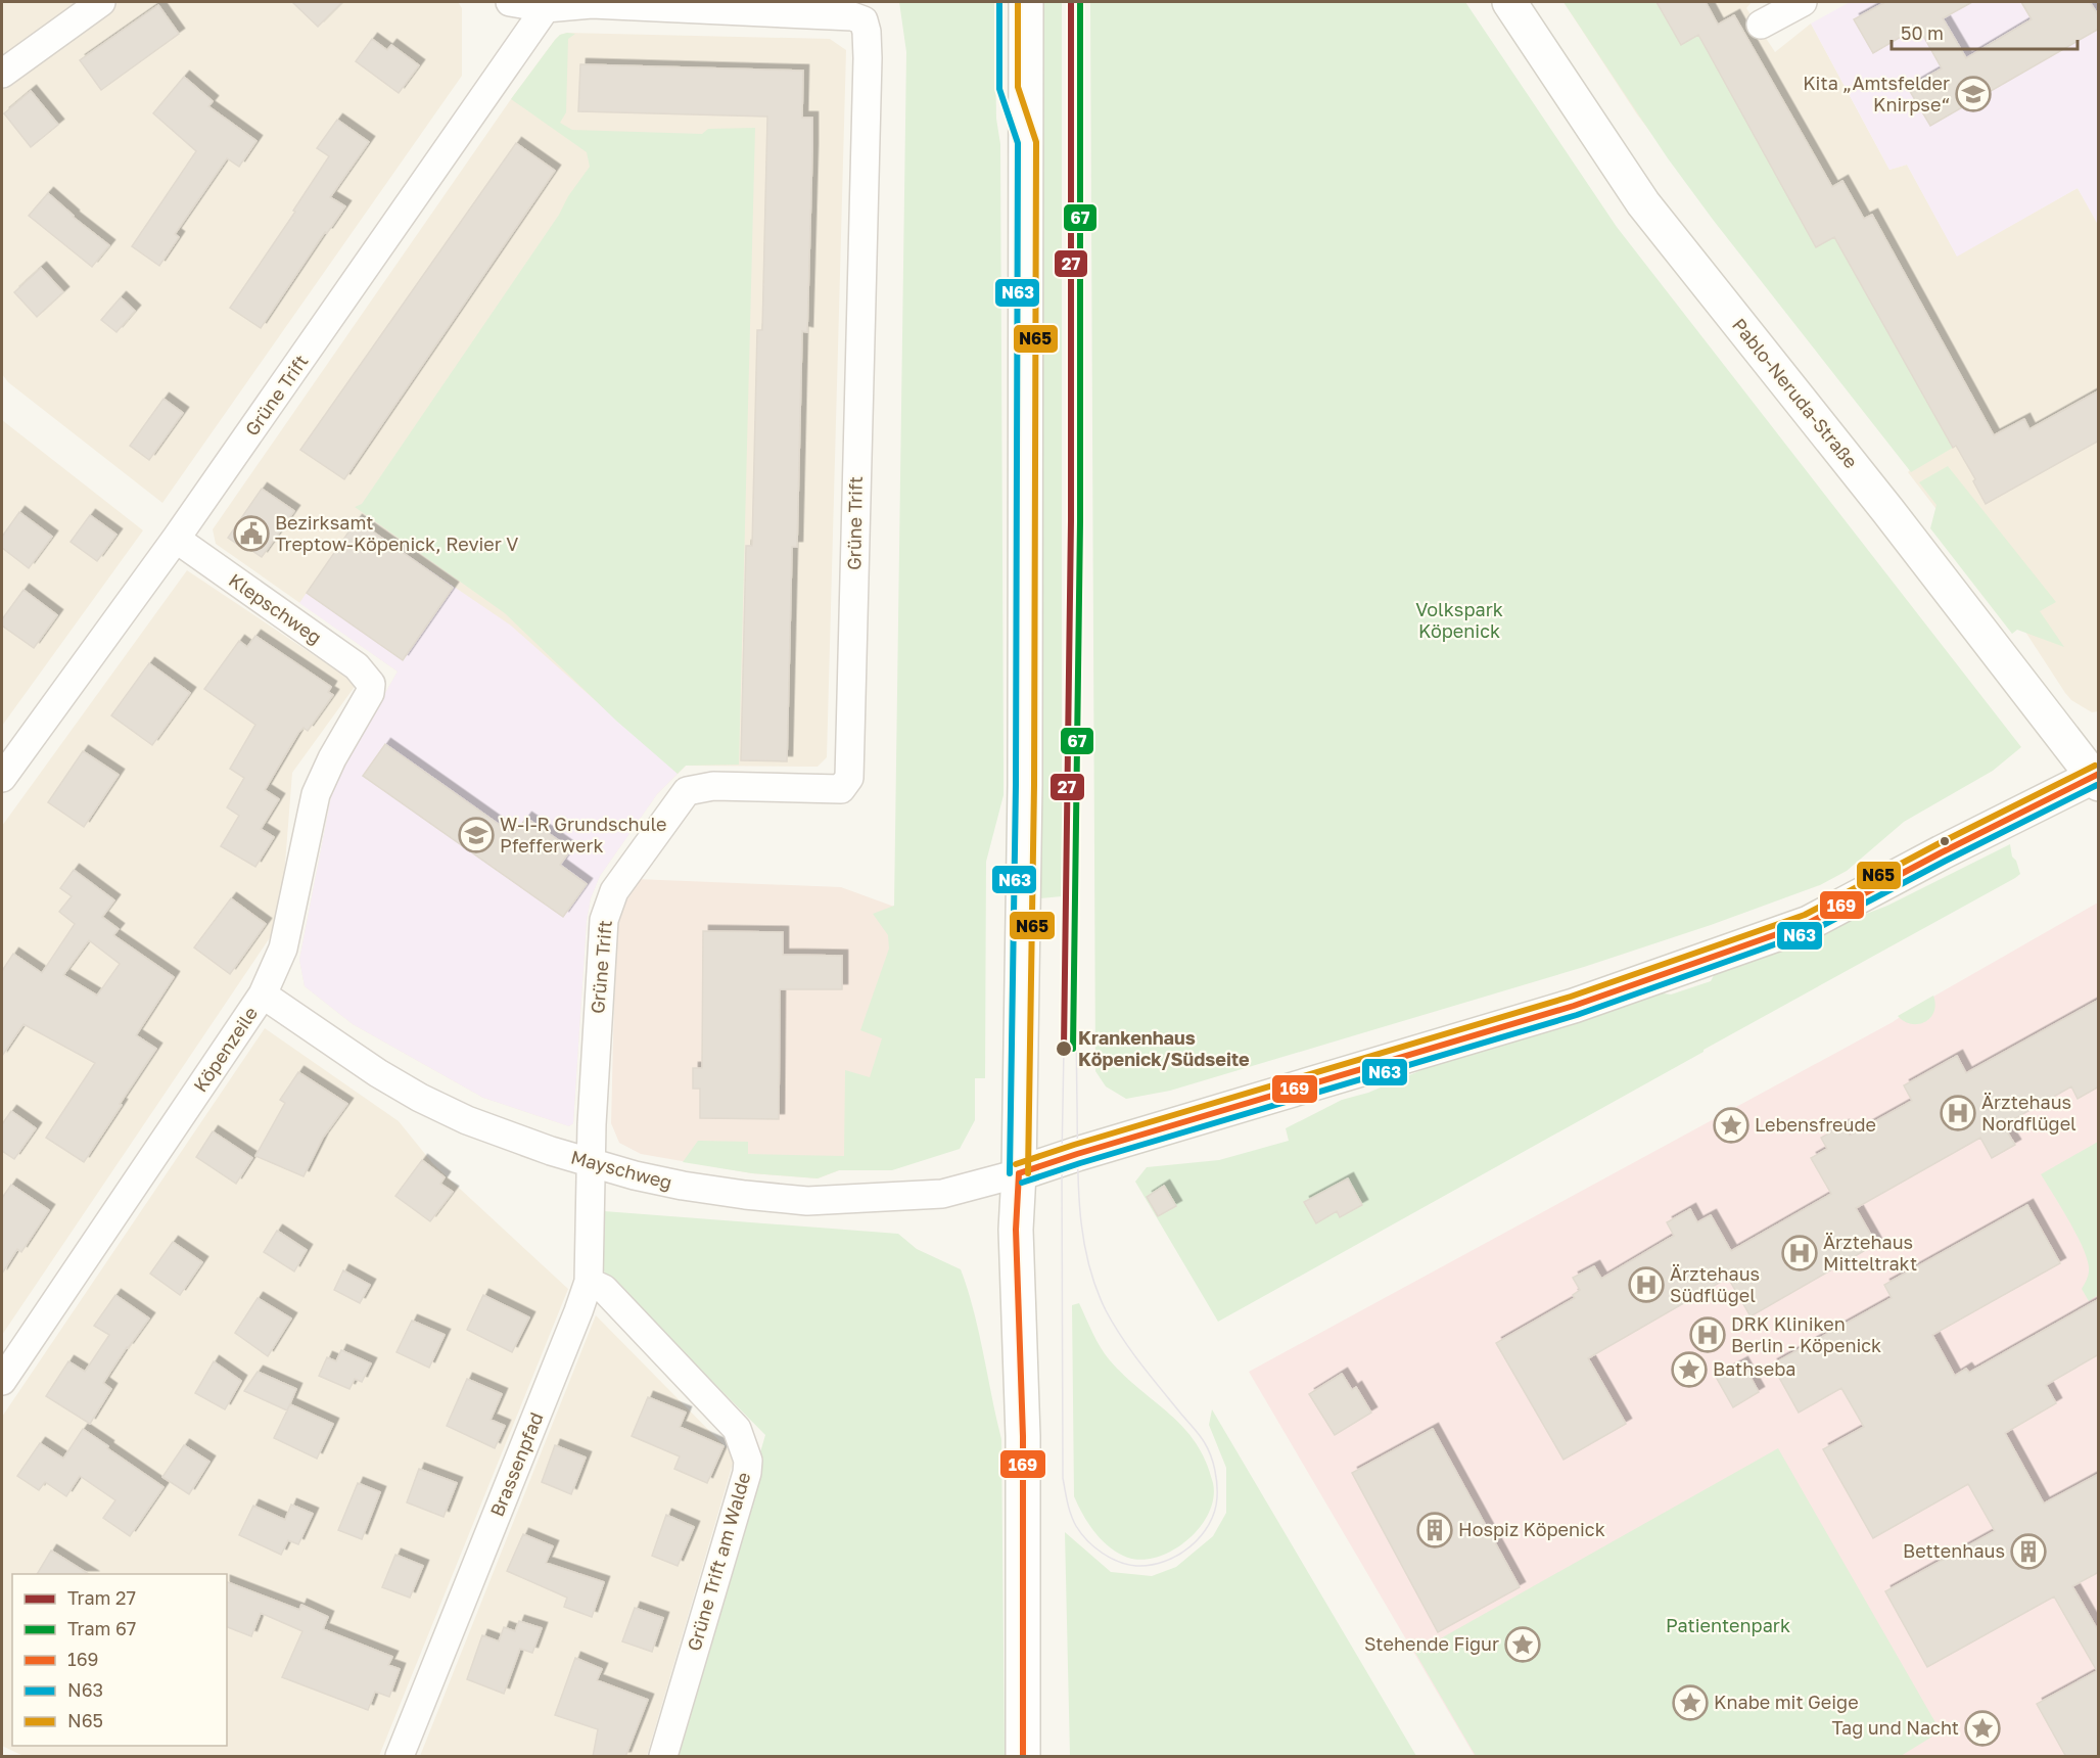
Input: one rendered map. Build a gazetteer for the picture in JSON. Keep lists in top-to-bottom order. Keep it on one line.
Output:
{"streets":{"main road":["Pablo-Neruda-Straße"],"street":["Grüne Trift","Klepschweg","Köpenzeile","Mayschweg","Brassenpfad","Grüne Trift am Walde"]},"crossings":[["Grüne Trift","Klepschweg"],["Grüne Trift","Mayschweg"],["Grüne Trift","Brassenpfad"],["Klepschweg","Köpenzeile"],["Köpenzeile","Mayschweg"],["Mayschweg","Brassenpfad"],["Brassenpfad","Grüne Trift am Walde"]],"parks":["Volkspark Köpenick","Patientenpark"],"places":{"school or university":["Kita „Amtsfelder Knirpse“","W-I-R Grundschule Pfefferwerk"],"public building":["Bezirksamt Treptow-Köpenick, Revier V"],"other":["Krankenhaus Köpenick/Südseite"],"hospital":["Ärztehaus Nordflügel","Ärztehaus Mitteltrakt","Ärztehaus Südflügel","DRK Kliniken Berlin - Köpenick"],"place":["Lebensfreude","Bathseba","Stehende Figur","Knabe mit Geige","Tag und Nacht"],"building":["Hospiz Köpenick","Bettenhaus"]},"lines":["tram line 27","tram line 67","transit line N63","transit line N65","transit line 169"],"legend":["Tram 27","Tram 67","169","N63","N65"],"scale_bar":"50 m"}
